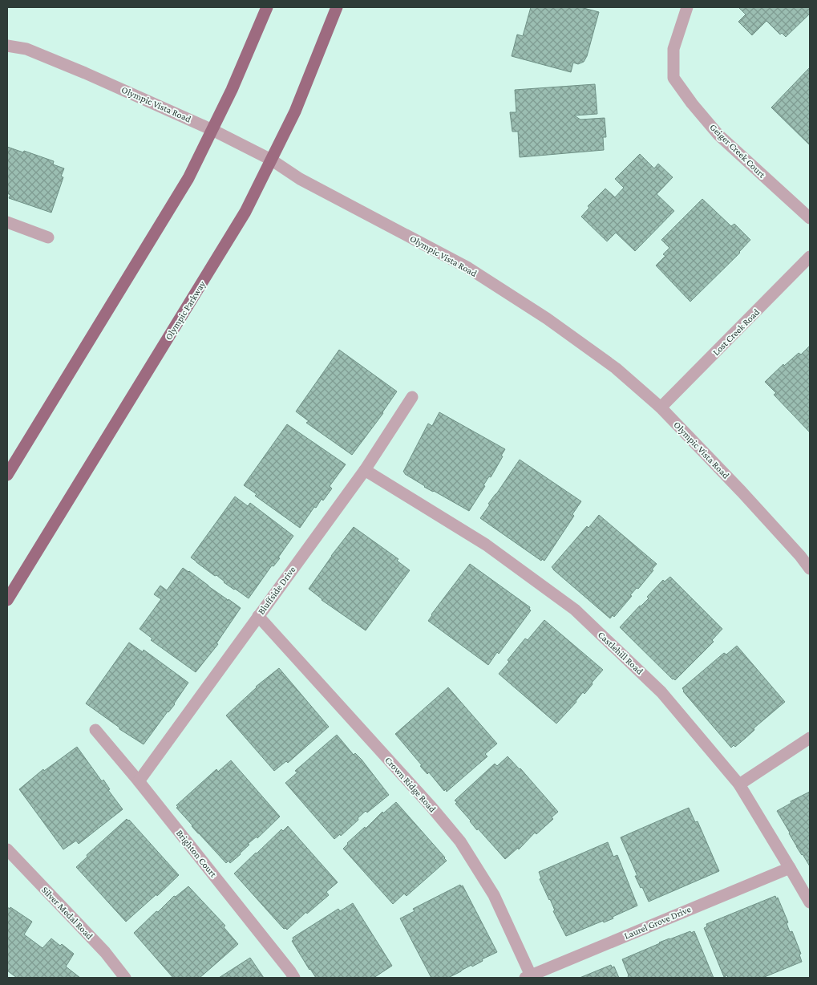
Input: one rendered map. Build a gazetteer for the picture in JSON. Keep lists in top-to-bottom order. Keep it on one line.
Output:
{"streets":{"main road":["Olympic Parkway"],"street":["Olympic Vista Road","Geiger Creek Court","Lost Creek Road","Bluffside Drive","Castlehill Road","Crown Ridge Road","Brighton Court","Silver Medal Road","Laurel Grove Drive"]},"crossings":[["Olympic Vista Road","Olympic Parkway"],["Olympic Vista Road","Lost Creek Road"],["Bluffside Drive","Castlehill Road"],["Bluffside Drive","Crown Ridge Road"],["Bluffside Drive","Brighton Court"],["Castlehill Road","Laurel Grove Drive"],["Crown Ridge Road","Laurel Grove Drive"]]}
